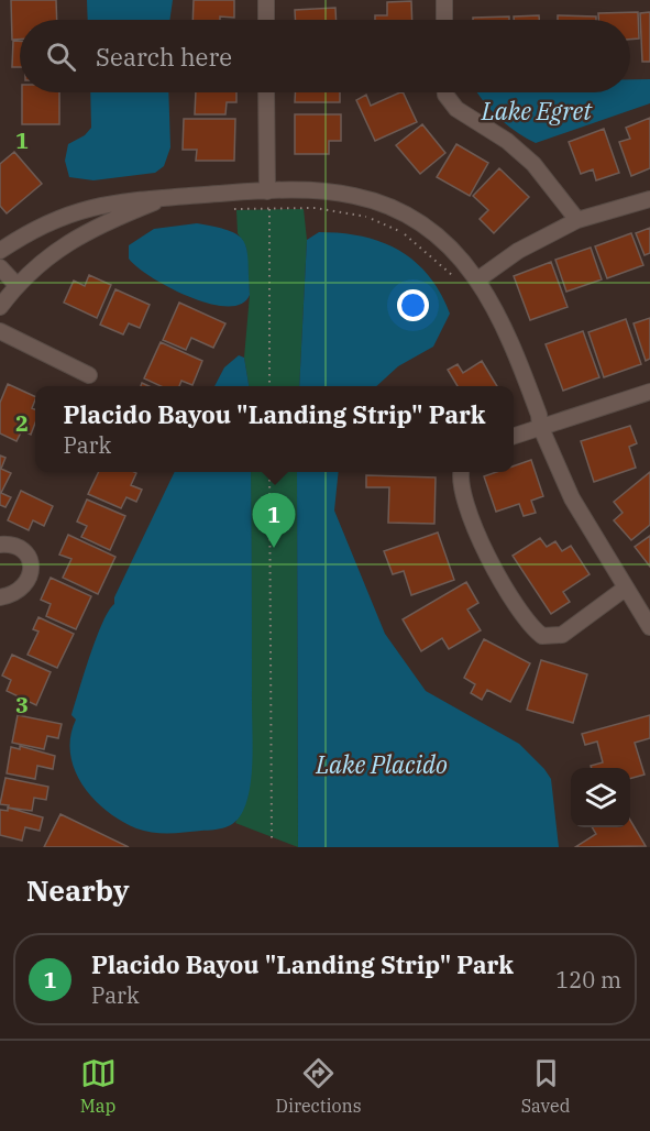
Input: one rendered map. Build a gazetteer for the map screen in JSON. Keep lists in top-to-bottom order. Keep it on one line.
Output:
{"water":["Lake Egret","Lake Placido"],"page":{"search":"Search here","popup":["Placido Bayou \"Landing Strip\" Park","Park"],"pins":"1","heading":"Nearby","list":[{"mark":"1","name":"Placido Bayou \"Landing Strip\" Park","note":"Park","value":"120 m"}],"nav":["Map","Directions","Saved"]},"grid":{"rows":["1","2","3"]}}
